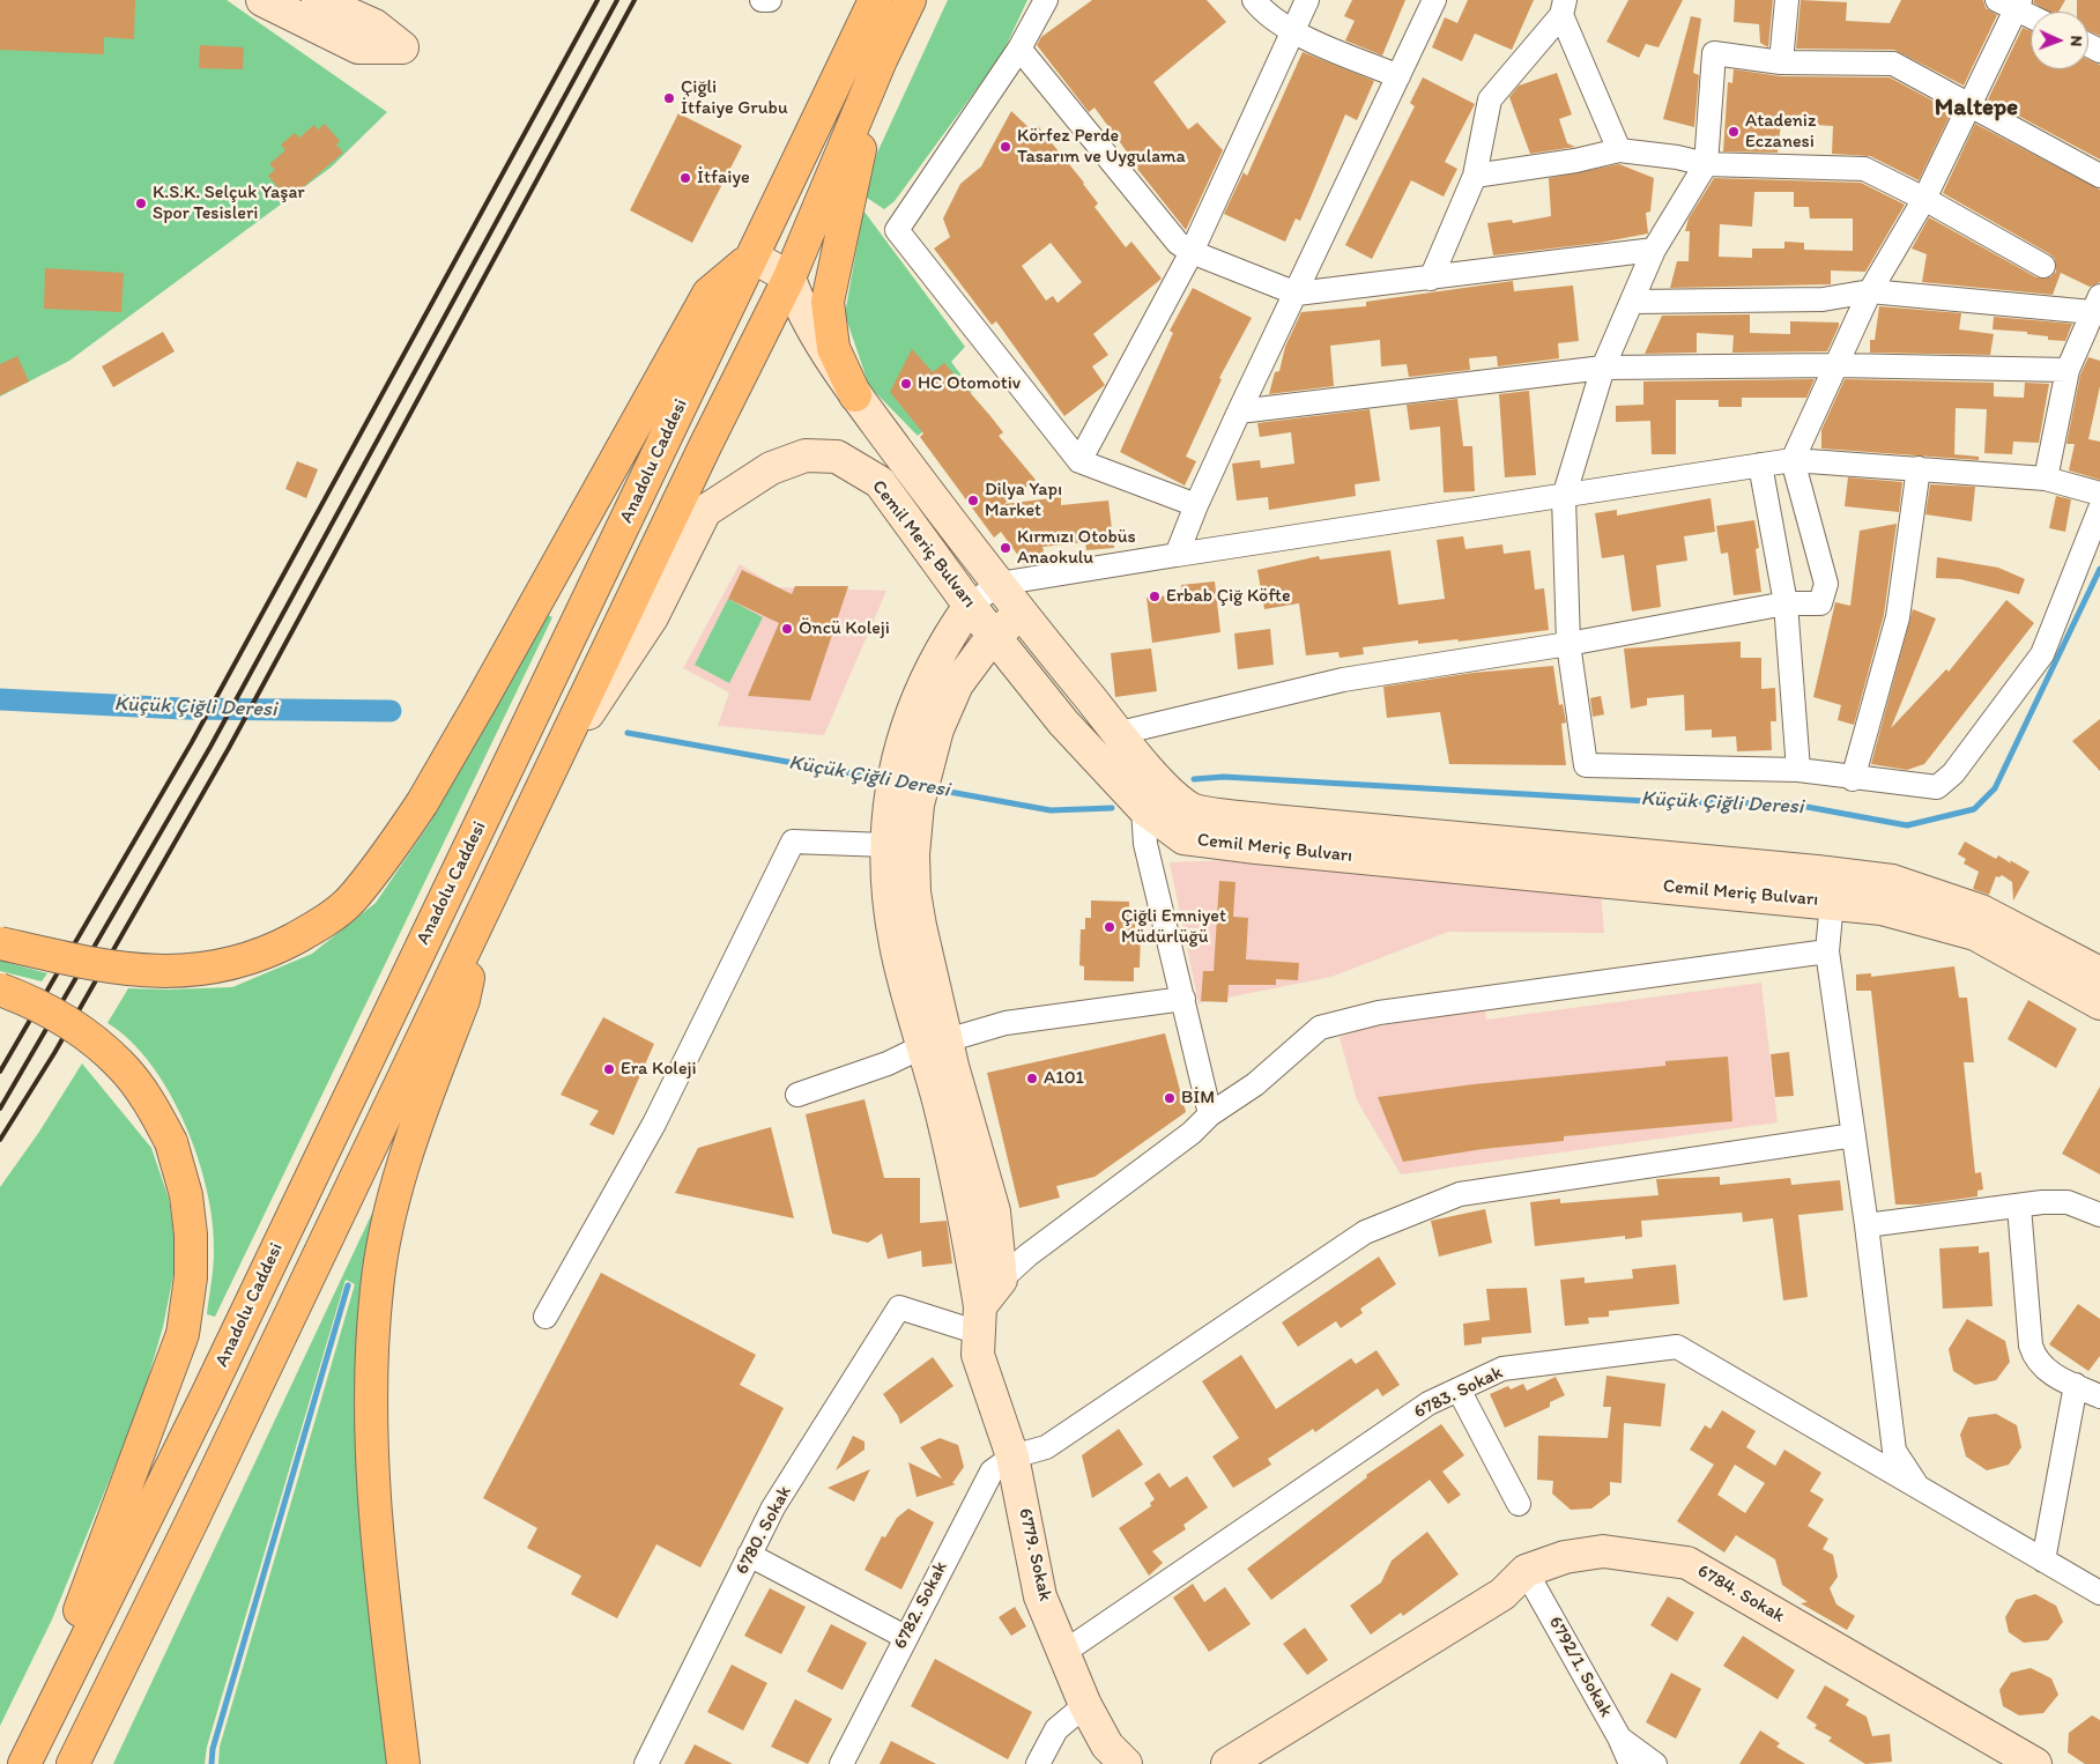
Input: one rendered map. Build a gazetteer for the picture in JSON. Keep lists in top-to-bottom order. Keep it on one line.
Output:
{"streets":{"highway":["Anadolu Caddesi"],"main road":["Cemil Meriç Bulvarı","6779. Sokak","6784. Sokak"],"street":["6783. Sokak","6780. Sokak","6782. Sokak","6792/1. Sokak"]},"crossings":[["Anadolu Caddesi","Cemil Meriç Bulvarı"],["6783. Sokak","6779. Sokak"],["6780. Sokak","6779. Sokak"],["6779. Sokak","6782. Sokak"],["6784. Sokak","6792/1. Sokak"]],"districts":["Maltepe"],"water":["Küçük Çiğli Deresi"],"places":["Çiğli İtfaiye Grubu","Atadeniz Eczanesi","Körfez Perde Tasarım ve Uygulama","İtfaiye","K.S.K. Selçuk Yaşar Spor Tesisleri","HC Otomotiv","Dilya Yapı Market","Kırmızı Otobüs Anaokulu","Erbab Çiğ Köfte","Öncü Koleji","Çiğli Emniyet Müdürlüğü","Era Koleji","A101","BİM"],"north":"right"}
